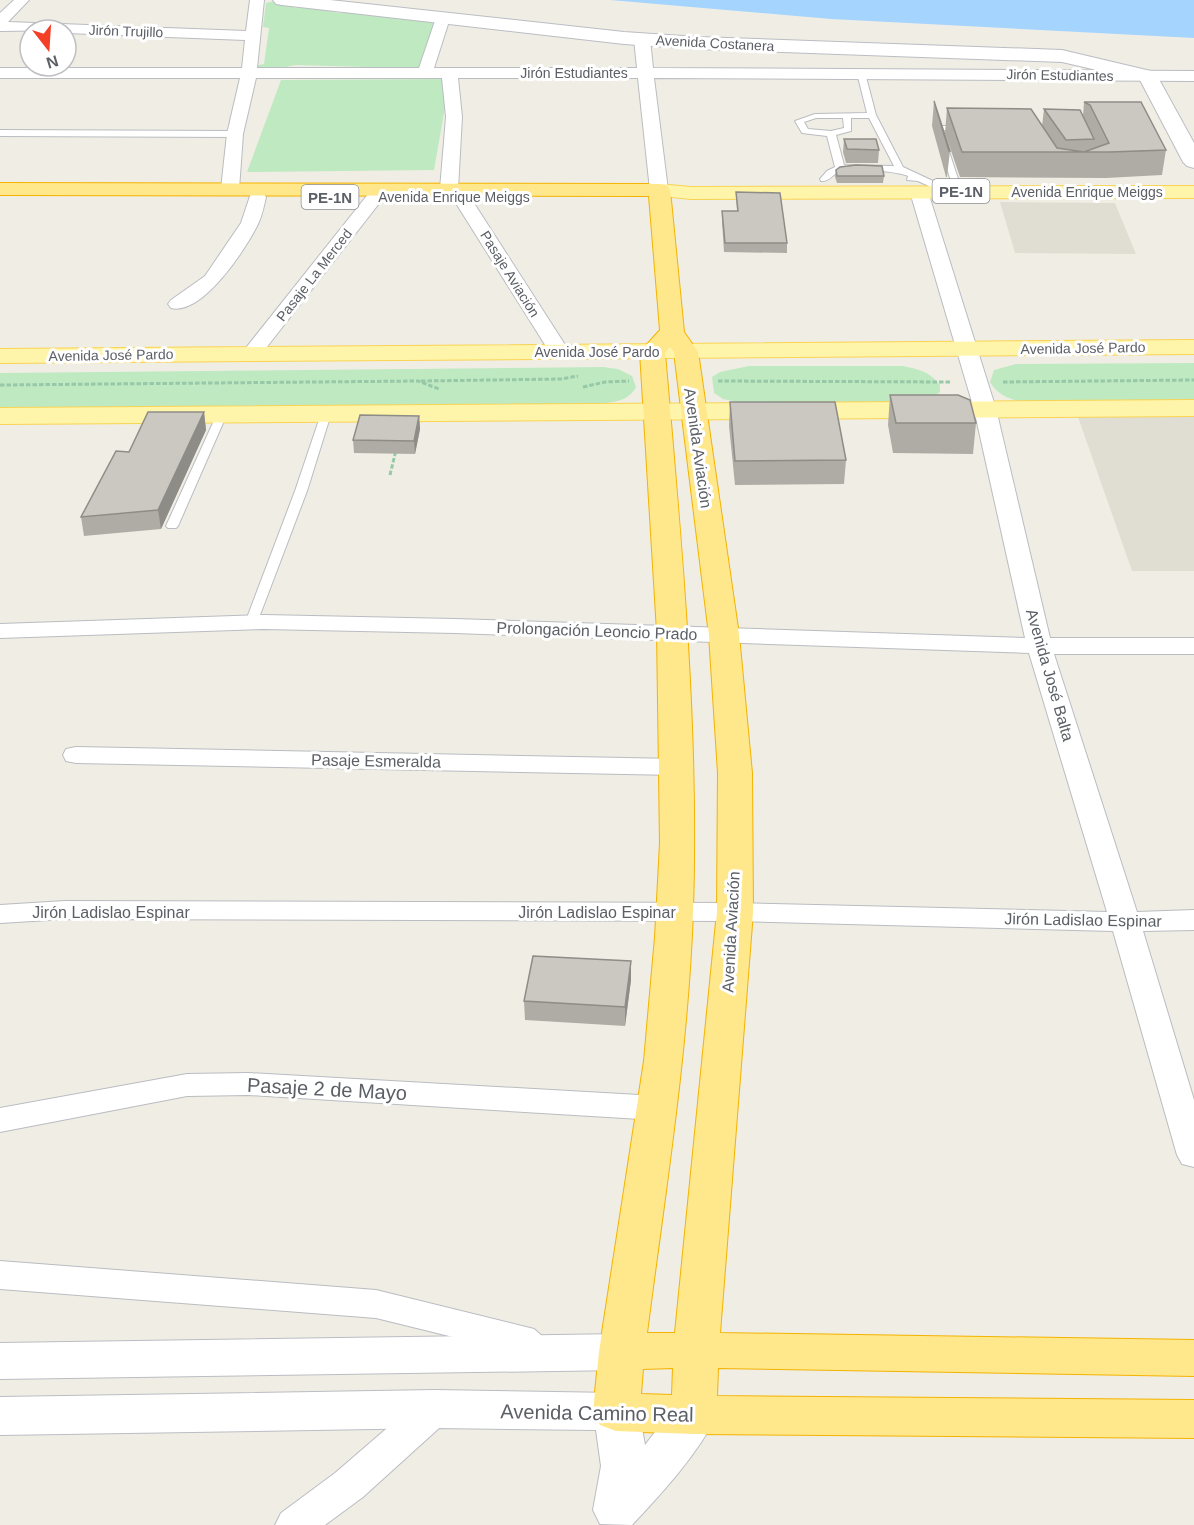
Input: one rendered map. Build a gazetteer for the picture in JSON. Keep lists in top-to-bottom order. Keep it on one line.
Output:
{"streets":{"highway":["PE-1N","Avenida Enrique Meiggs","Avenida Aviación","Avenida Camino Real"],"main road":["Avenida Costanera","Avenida José Pardo"],"street":["Jirón Trujillo","Jirón Estudiantes","Pasaje Aviación","Pasaje La Merced","Prolongación Leoncio Prado","Avenida José Balta","Pasaje Esmeralda","Jirón Ladislao Espinar","Pasaje 2 de Mayo"]},"crossings":[["Avenida Costanera","Jirón Estudiantes"],["Avenida Costanera","Avenida Aviación"],["Jirón Estudiantes","Avenida Aviación"],["Avenida Enrique Meiggs","Pasaje Aviación"],["Avenida Enrique Meiggs","Pasaje La Merced"],["Avenida Enrique Meiggs","Avenida Aviación"],["Avenida Enrique Meiggs","Avenida José Balta"],["Pasaje Aviación","Avenida José Pardo"],["Pasaje La Merced","Avenida José Pardo"],["Avenida José Pardo","Avenida Aviación"],["Avenida José Pardo","Avenida José Balta"],["Avenida Aviación","Prolongación Leoncio Prado"],["Avenida Aviación","Pasaje Esmeralda"],["Avenida Aviación","Jirón Ladislao Espinar"],["Avenida Aviación","Pasaje 2 de Mayo"],["Avenida Aviación","Avenida Camino Real"],["Prolongación Leoncio Prado","Avenida José Balta"],["Avenida José Balta","Jirón Ladislao Espinar"]],"north":"bottom"}
